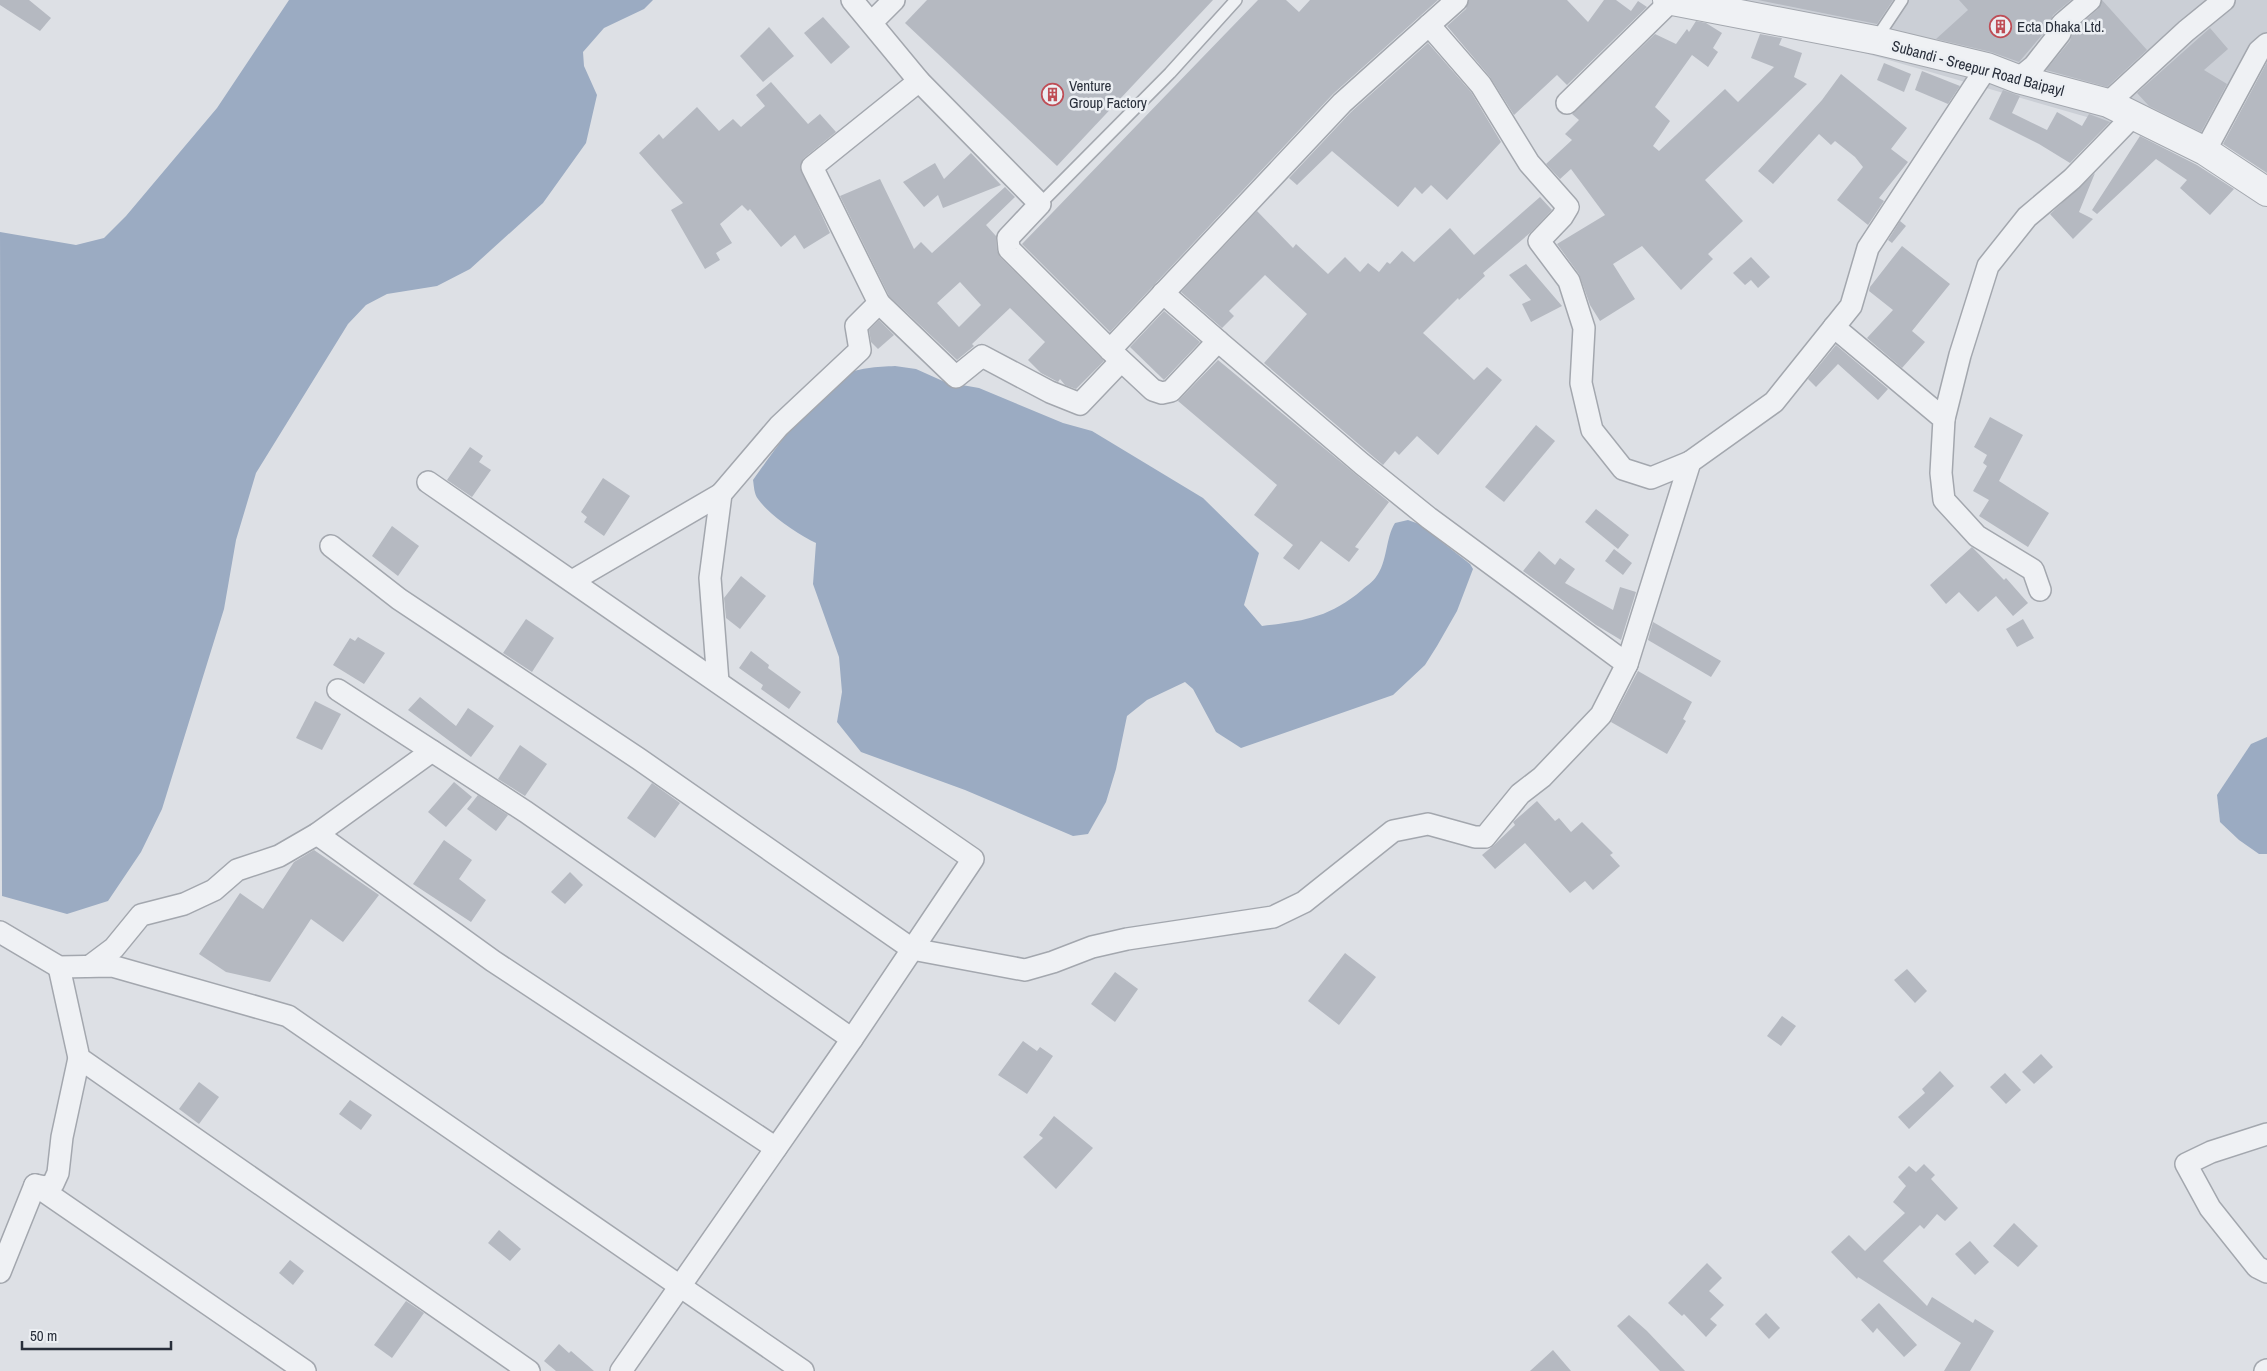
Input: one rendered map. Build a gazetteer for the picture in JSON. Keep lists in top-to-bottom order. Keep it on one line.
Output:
{"streets":{"street":["Subandi - Sreepur Road Baipayl"]},"places":{"building":["Ecta Dhaka Ltd.","Venture Group Factory"]},"scale_bar":"50 m"}
